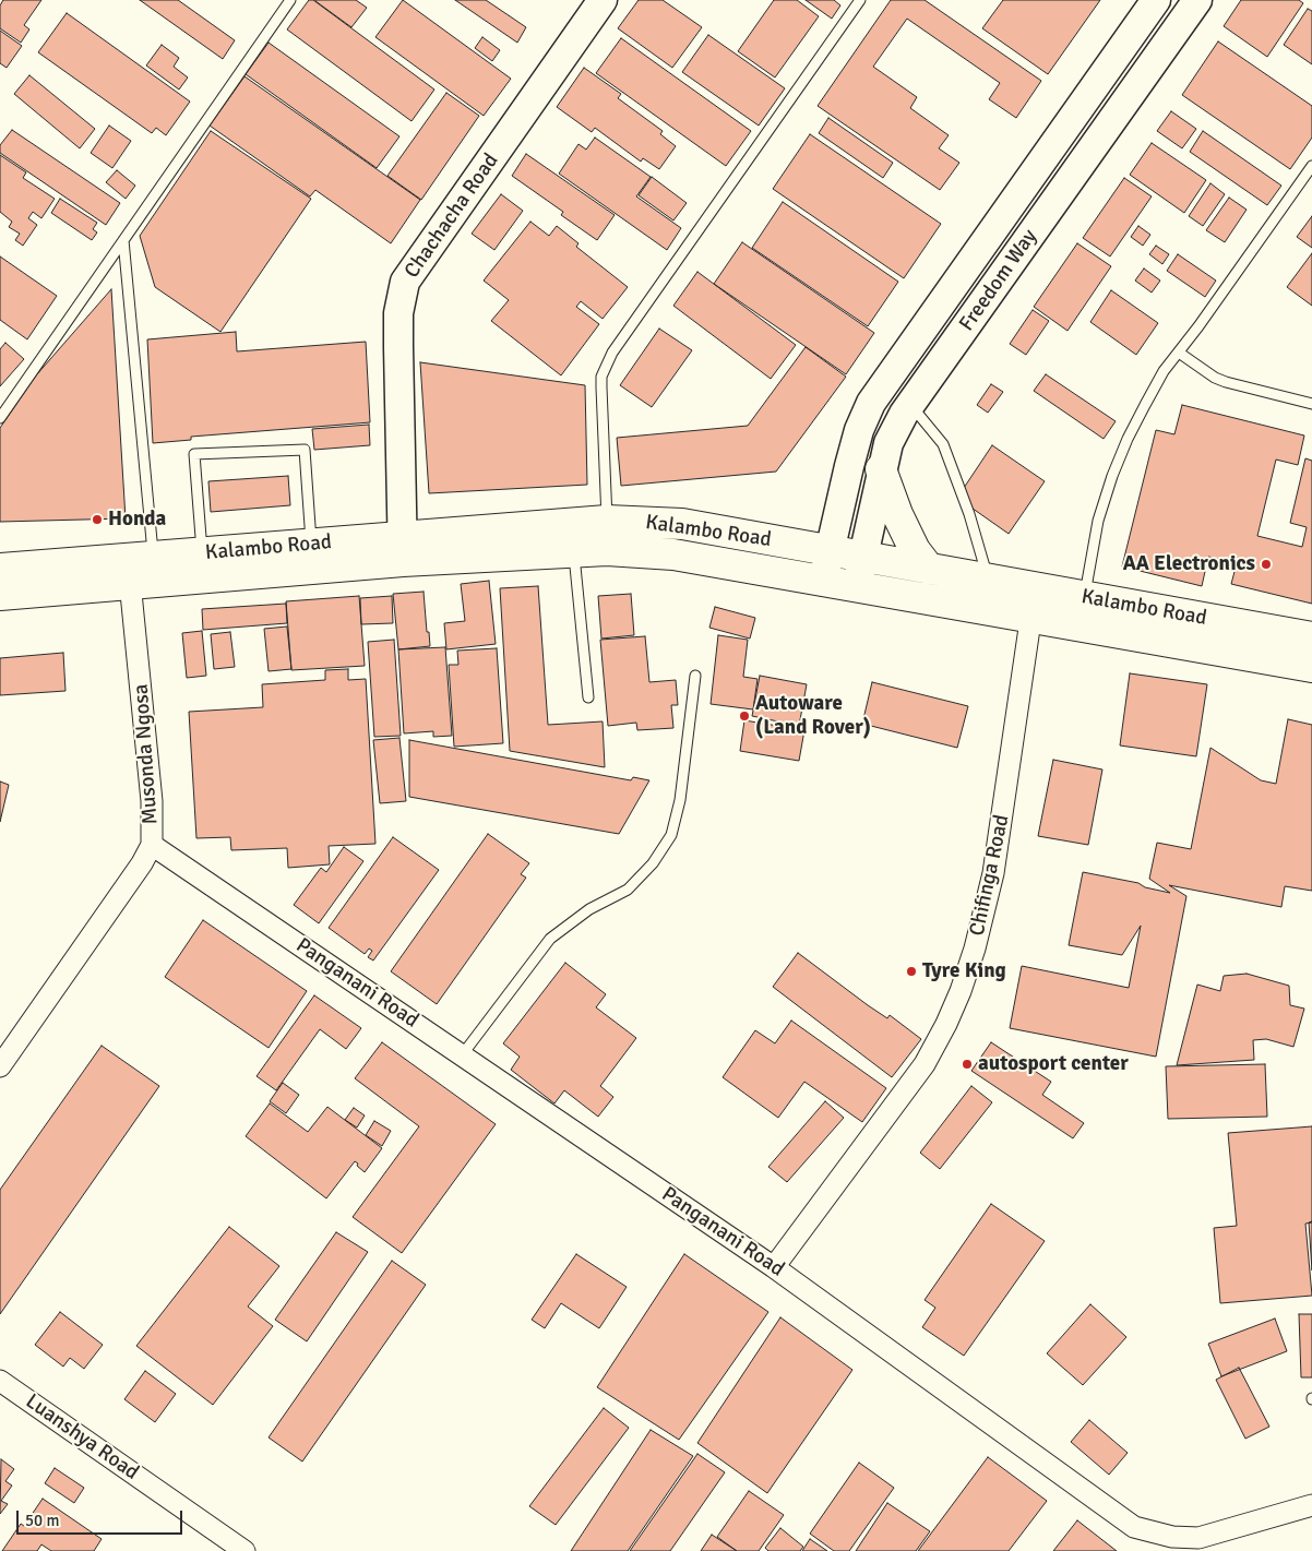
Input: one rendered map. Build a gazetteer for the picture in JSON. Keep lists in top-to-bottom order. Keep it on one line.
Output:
{"streets":{"main road":["Chachacha Road","Freedom Way","Kalambo Road"],"street":["Musonda Ngosa","Chifinga Road","Panganani Road","Luanshya Road"]},"crossings":[["Chachacha Road","Kalambo Road"],["Freedom Way","Kalambo Road"],["Kalambo Road","Musonda Ngosa"],["Kalambo Road","Chifinga Road"],["Musonda Ngosa","Panganani Road"],["Chifinga Road","Panganani Road"]],"places":["Honda","AA Electronics","Autoware (Land Rover)","Tyre King","autosport center"],"scale_bar":"50 m"}
